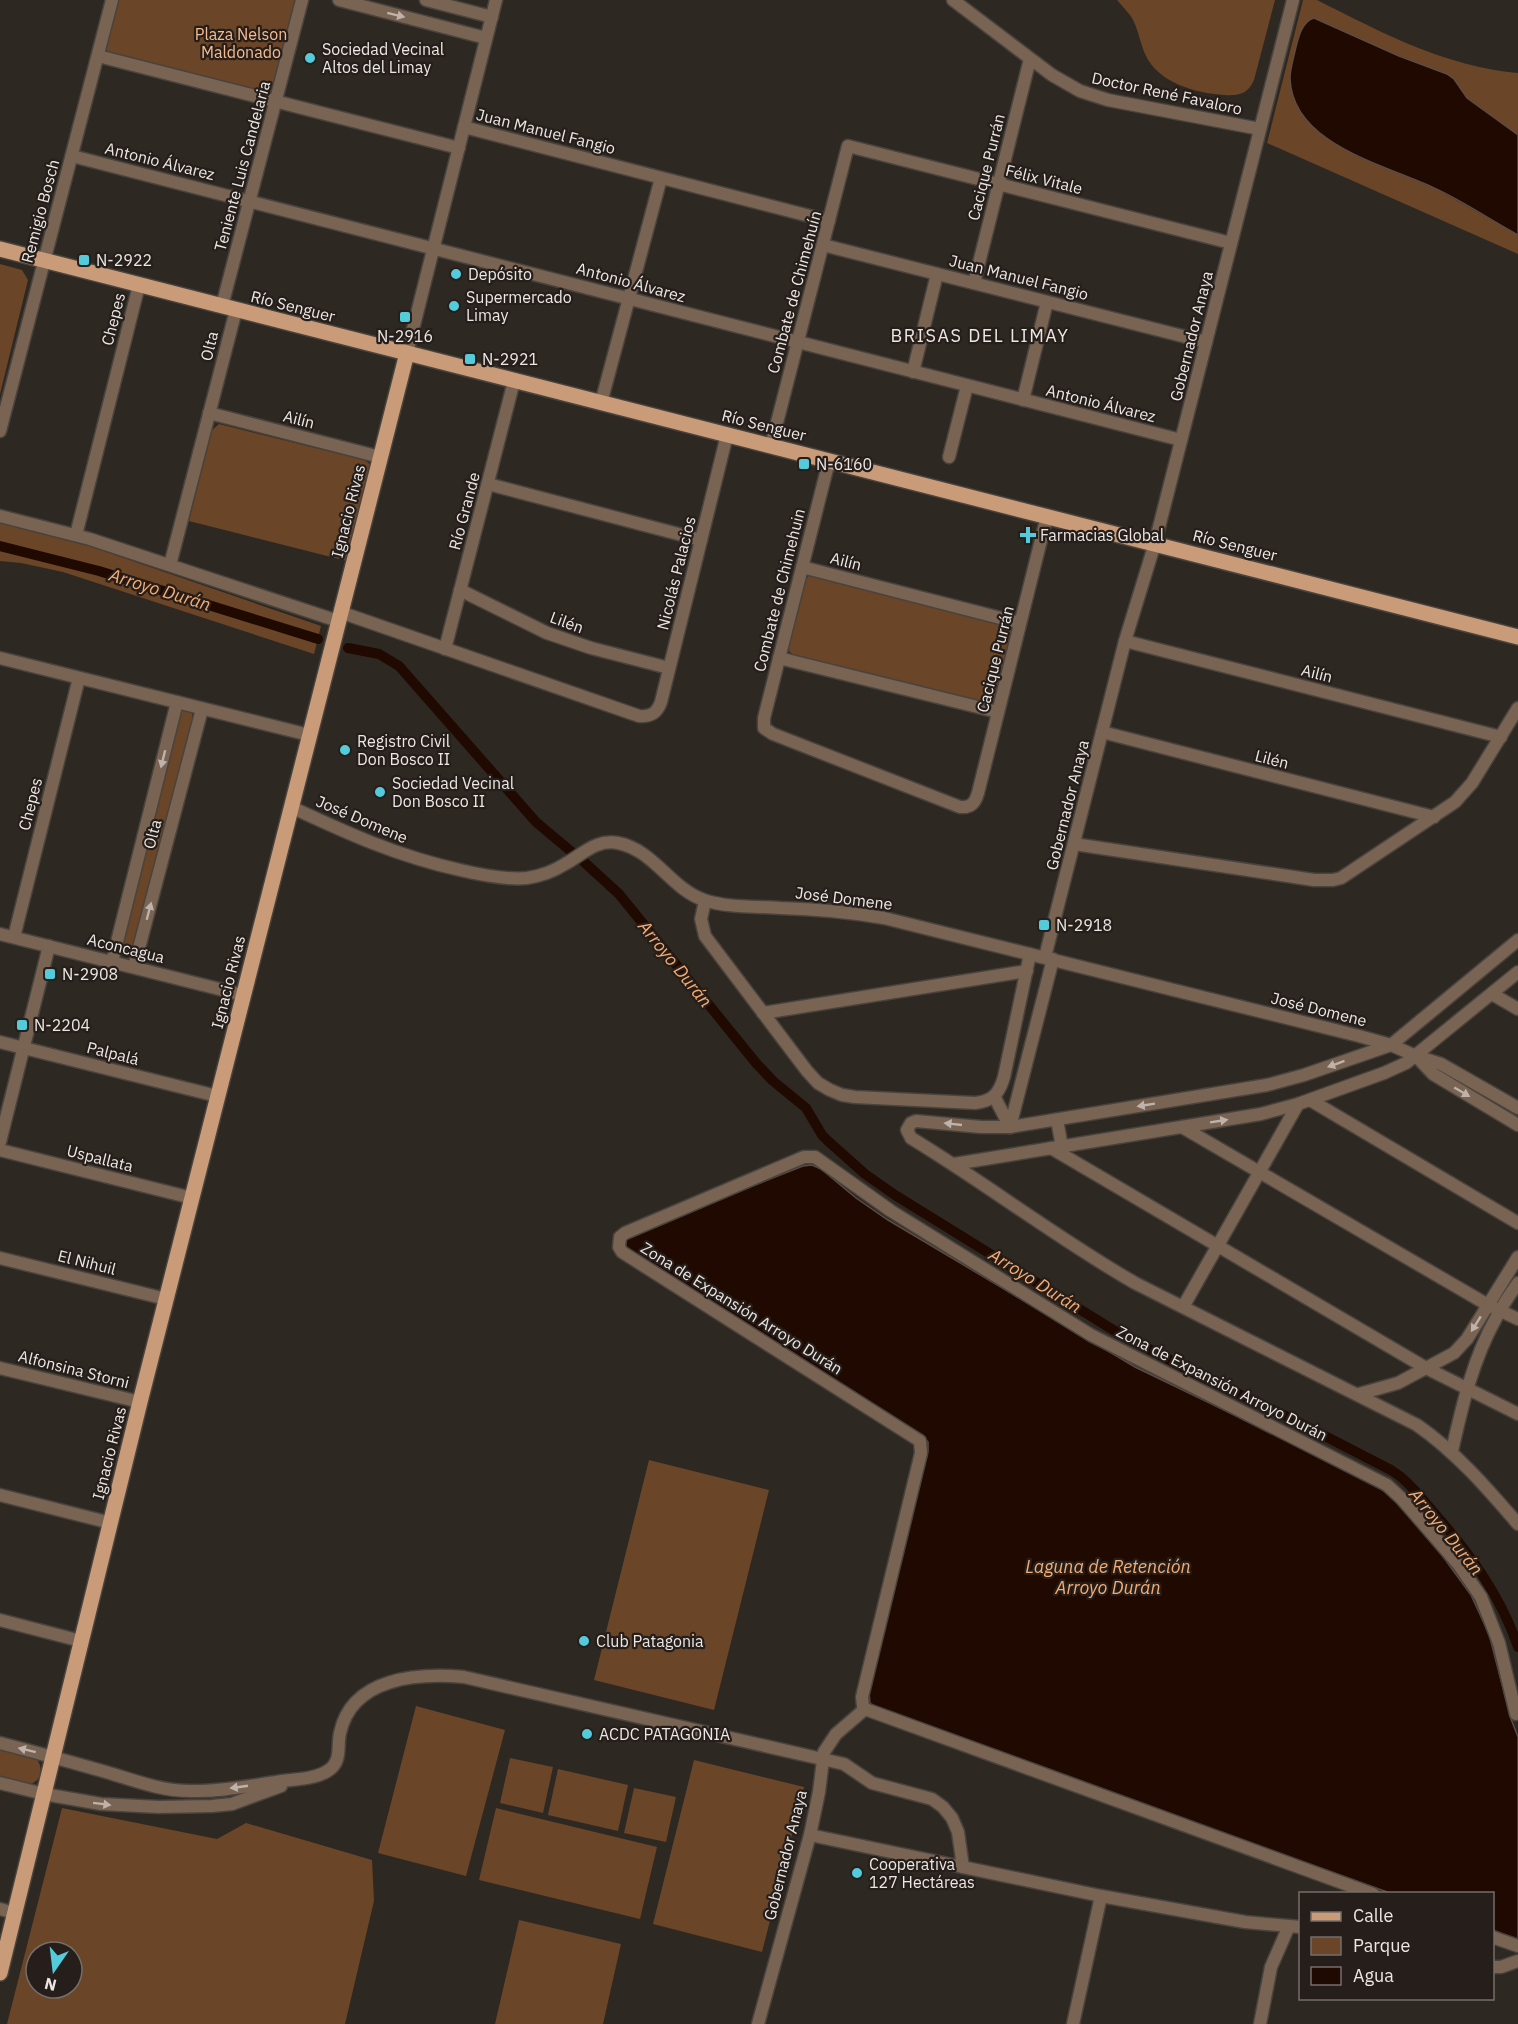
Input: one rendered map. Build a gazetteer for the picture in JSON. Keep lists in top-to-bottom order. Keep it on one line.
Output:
{"streets":{"main road":["Río Senguer","Ignacio Rivas"],"street":["Doctor René Favaloro","Juan Manuel Fangio","Antonio Álvarez","Teniente Luis Candelaria","Cacique Purrán","Félix Vitale","Remigio Bosch","Combate de Chimehuín","Chepes","Gobernador Anaya","Olta","Ailín","Río Grande","Nicolás Palacios","Combate de Chimehuin","Lilén","José Domene","Aconcagua","Palpalá","Uspallata","El Nihuil","Zona de Expansión Arroyo Durán","Alfonsina Storni"]},"crossings":[["Doctor René Favaloro","Cacique Purrán"],["Doctor René Favaloro","Gobernador Anaya"],["Juan Manuel Fangio","Cacique Purrán"],["Juan Manuel Fangio","Combate de Chimehuín"],["Juan Manuel Fangio","Gobernador Anaya"],["Juan Manuel Fangio","Ignacio Rivas"],["Antonio Álvarez","Teniente Luis Candelaria"],["Antonio Álvarez","Remigio Bosch"],["Antonio Álvarez","Combate de Chimehuín"],["Antonio Álvarez","Gobernador Anaya"],["Antonio Álvarez","Ignacio Rivas"],["Teniente Luis Candelaria","Río Senguer"],["Teniente Luis Candelaria","Olta"],["Cacique Purrán","Félix Vitale"],["Cacique Purrán","Río Senguer"],["Cacique Purrán","Ailín"],["Cacique Purrán","Combate de Chimehuin"],["Félix Vitale","Combate de Chimehuín"],["Félix Vitale","Gobernador Anaya"],["Remigio Bosch","Río Senguer"],["Combate de Chimehuín","Río Senguer"],["Río Senguer","Chepes"],["Río Senguer","Gobernador Anaya"],["Río Senguer","Olta"],["Río Senguer","Ignacio Rivas"],["Río Senguer","Río Grande"],["Río Senguer","Nicolás Palacios"],["Río Senguer","Combate de Chimehuin"],["Chepes","Aconcagua"],["Gobernador Anaya","Ailín"],["Gobernador Anaya","Lilén"],["Gobernador Anaya","José Domene"],["Gobernador Anaya","Zona de Expansión Arroyo Durán"],["Olta","Ailín"],["Olta","Aconcagua"],["Ailín","Ignacio Rivas"],["Ailín","Combate de Chimehuin"],["Ignacio Rivas","José Domene"],["Ignacio Rivas","Aconcagua"],["Ignacio Rivas","Palpalá"],["Ignacio Rivas","Uspallata"],["Ignacio Rivas","El Nihuil"],["Ignacio Rivas","Alfonsina Storni"],["Río Grande","Nicolás Palacios"],["Río Grande","Lilén"],["Nicolás Palacios","Lilén"]],"districts":["BRISAS DEL LIMAY"],"water":["Arroyo Durán","Laguna de Retención Arroyo Durán"],"parks":["Plaza Nelson Maldonado"],"places":{"other":["Sociedad Vecinal Altos del Limay","Depósito","Supermercado Limay","Registro Civil Don Bosco II","Sociedad Vecinal Don Bosco II","Club Patagonia","ACDC PATAGONIA","Cooperativa 127 Hectáreas"],"transit":["N-2922","N-2916","N-2921","N-6160","N-2918","N-2908","N-2204"],"health":["Farmacias Global"]},"legend":["Calle","Parque","Agua"],"north":"bottom"}
